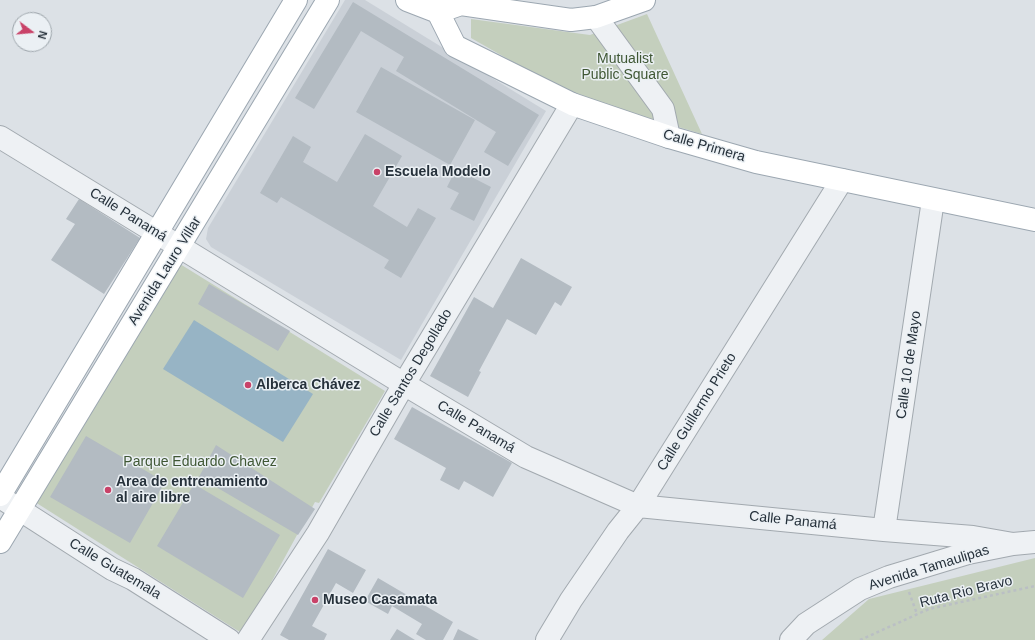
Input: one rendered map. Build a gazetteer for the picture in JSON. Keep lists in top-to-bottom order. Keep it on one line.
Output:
{"streets":{"main road":["Calle Primera","Avenida Lauro Villar"],"street":["Calle Panamá","Calle 10 de Mayo","Calle Santos Degollado","Calle Guillermo Prieto","Avenida Tamaulipas","Calle Guatemala"],"path":["Ruta Rio Bravo"]},"crossings":[["Calle Primera","Calle 10 de Mayo"],["Calle Primera","Calle Santos Degollado"],["Calle Primera","Calle Guillermo Prieto"],["Calle Panamá","Avenida Lauro Villar"],["Calle Panamá","Calle 10 de Mayo"],["Calle Panamá","Calle Santos Degollado"],["Calle Panamá","Calle Guillermo Prieto"],["Calle Panamá","Avenida Tamaulipas"],["Avenida Lauro Villar","Calle Guatemala"]],"parks":["Mutualist Public Square","Parque Eduardo Chavez"],"places":["Escuela Modelo","Alberca Chávez","Area de entrenamiento al aire libre","Museo Casamata"],"north":"right"}
